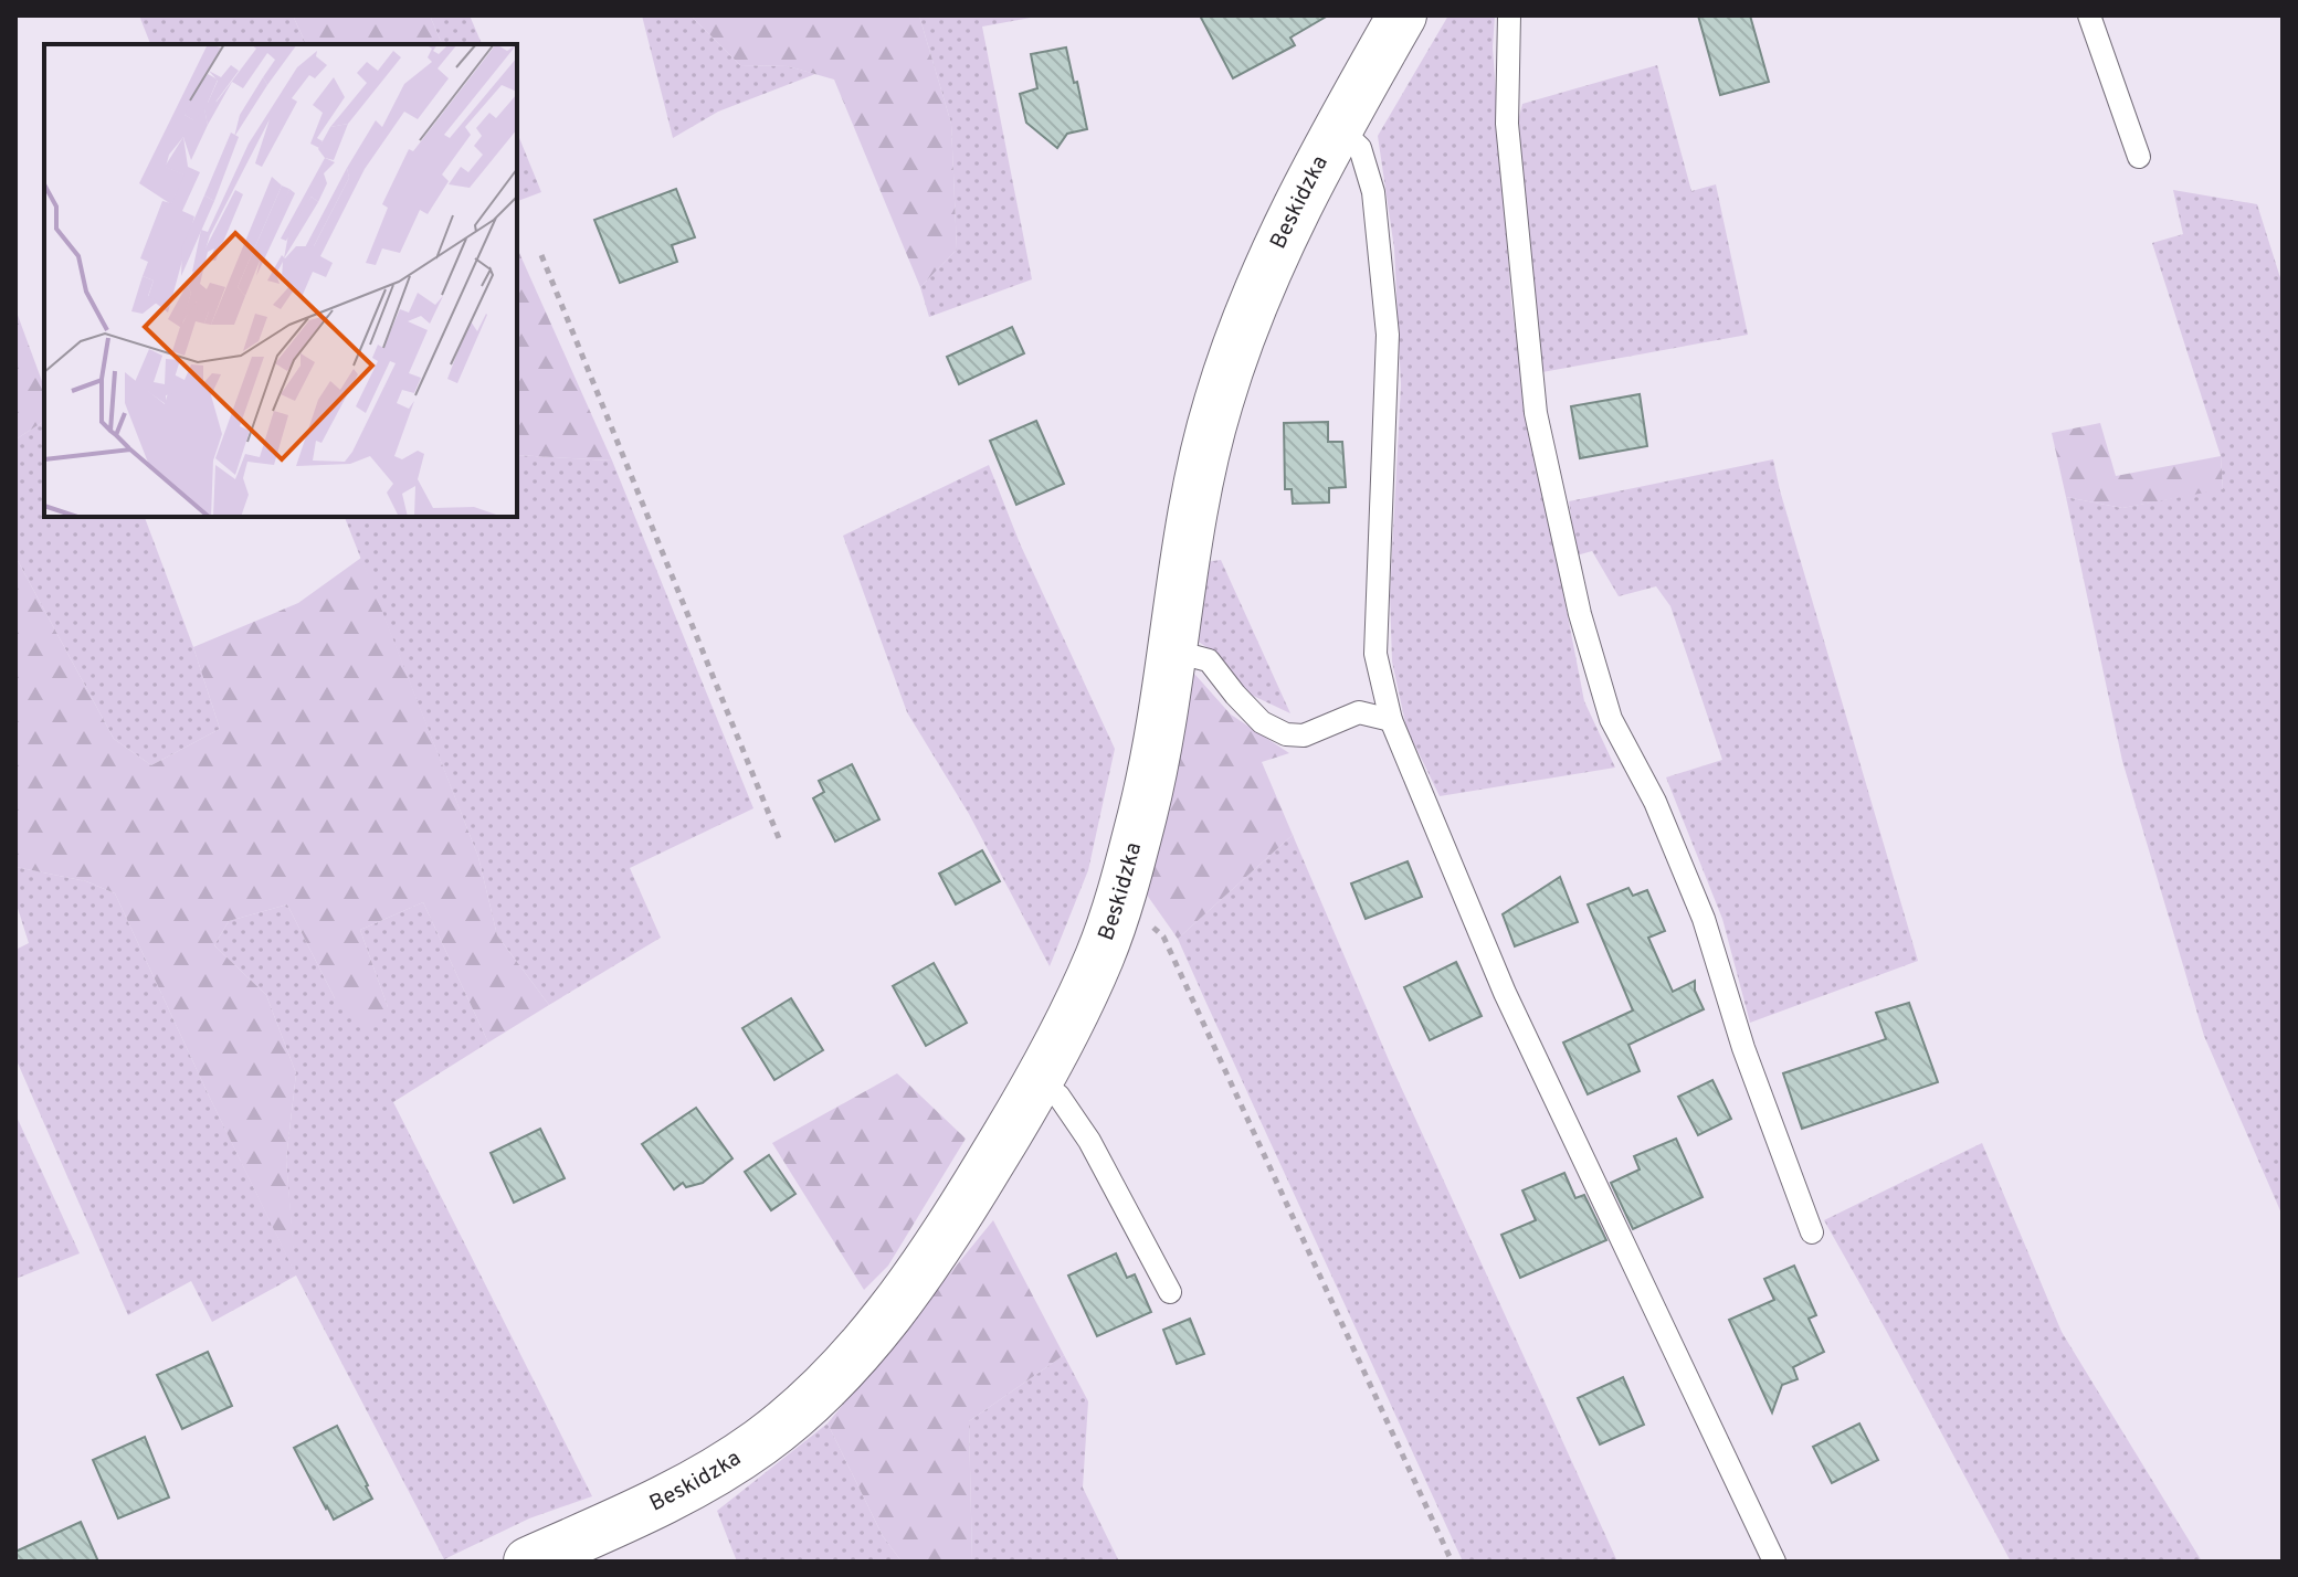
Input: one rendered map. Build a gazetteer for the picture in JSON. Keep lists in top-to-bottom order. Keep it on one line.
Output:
{"streets":{"street":["Beskidzka"]}}
